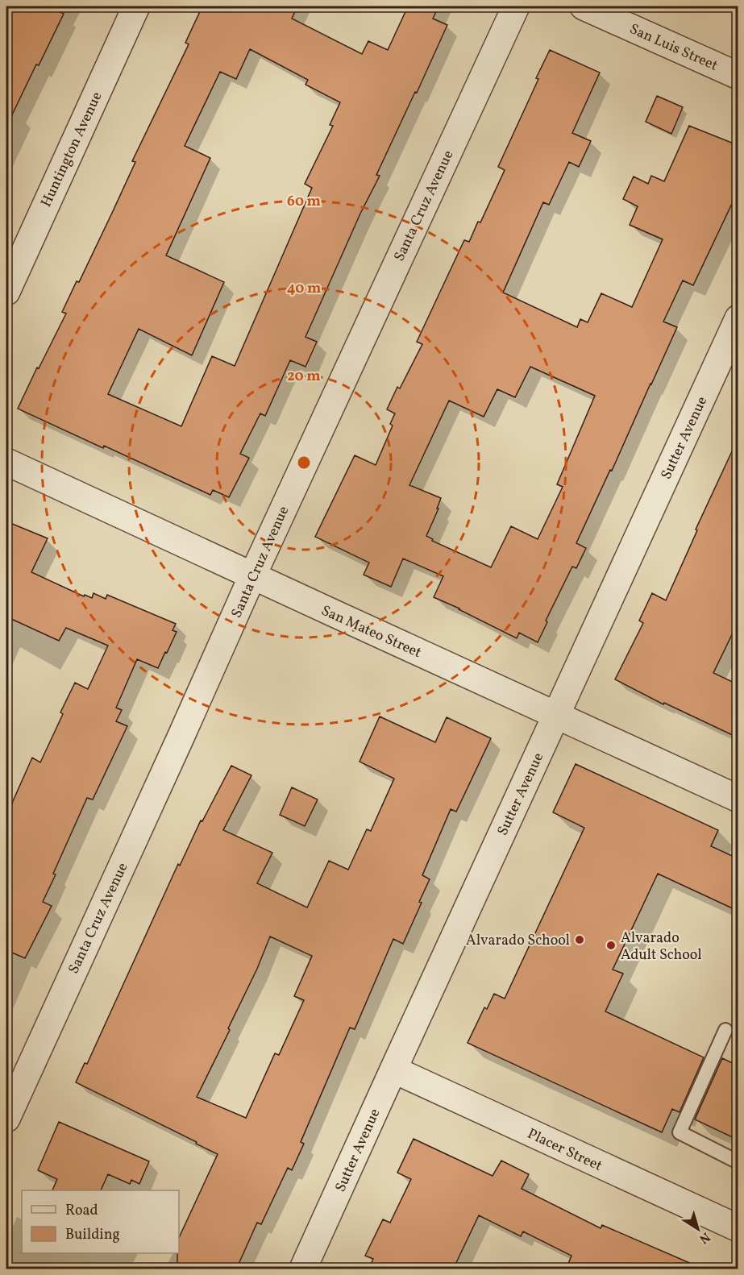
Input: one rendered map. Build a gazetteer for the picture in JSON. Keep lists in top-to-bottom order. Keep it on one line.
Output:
{"streets":{"street":["San Luis Street","Huntington Avenue","Santa Cruz Avenue","Sutter Avenue","San Mateo Street","Placer Street"]},"crossings":[["Santa Cruz Avenue","San Mateo Street"],["Sutter Avenue","San Mateo Street"],["Sutter Avenue","Placer Street"]],"places":["Alvarado School","Alvarado Adult School"],"legend":["Road","Building"],"north":"bottom right","rings":["60 m","40 m","20 m"]}
